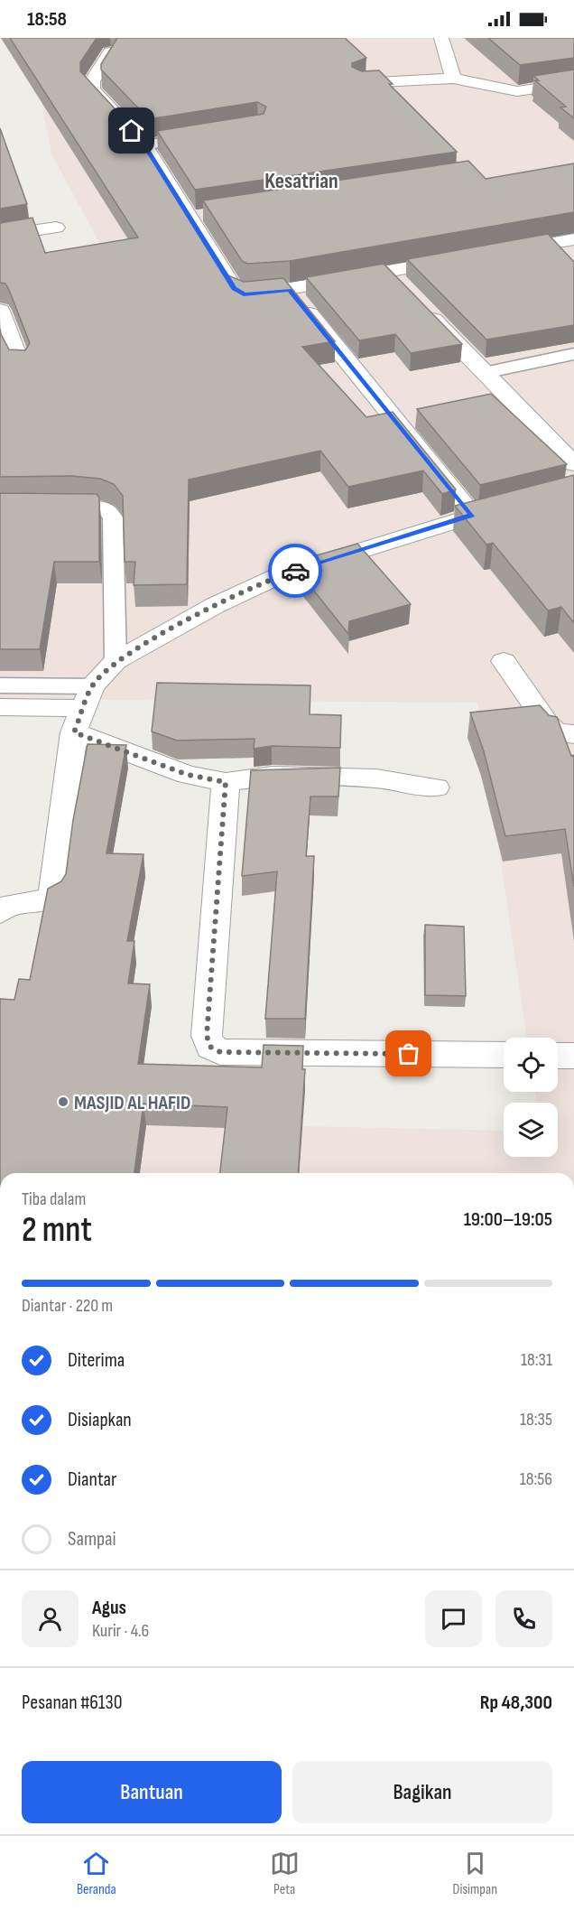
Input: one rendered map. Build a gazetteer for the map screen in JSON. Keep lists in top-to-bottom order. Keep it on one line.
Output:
{"districts":["Kesatrian"],"places":["MASJID AL HAFID"],"page":{"status":"18:58","heading":["2 mnt","Tiba dalam","19:00–19:05"],"panel":["Agus","Kurir · 4.6","Pesanan #6130","Rp 48,300"],"bar":"Diantar · 220 m","list":[["Diterima","18:31"],["Disiapkan","18:35"],["Diantar","18:56"],"Sampai"],"buttons":["Bantuan","Bagikan"],"tabs":["Beranda","Peta","Disimpan"]}}
